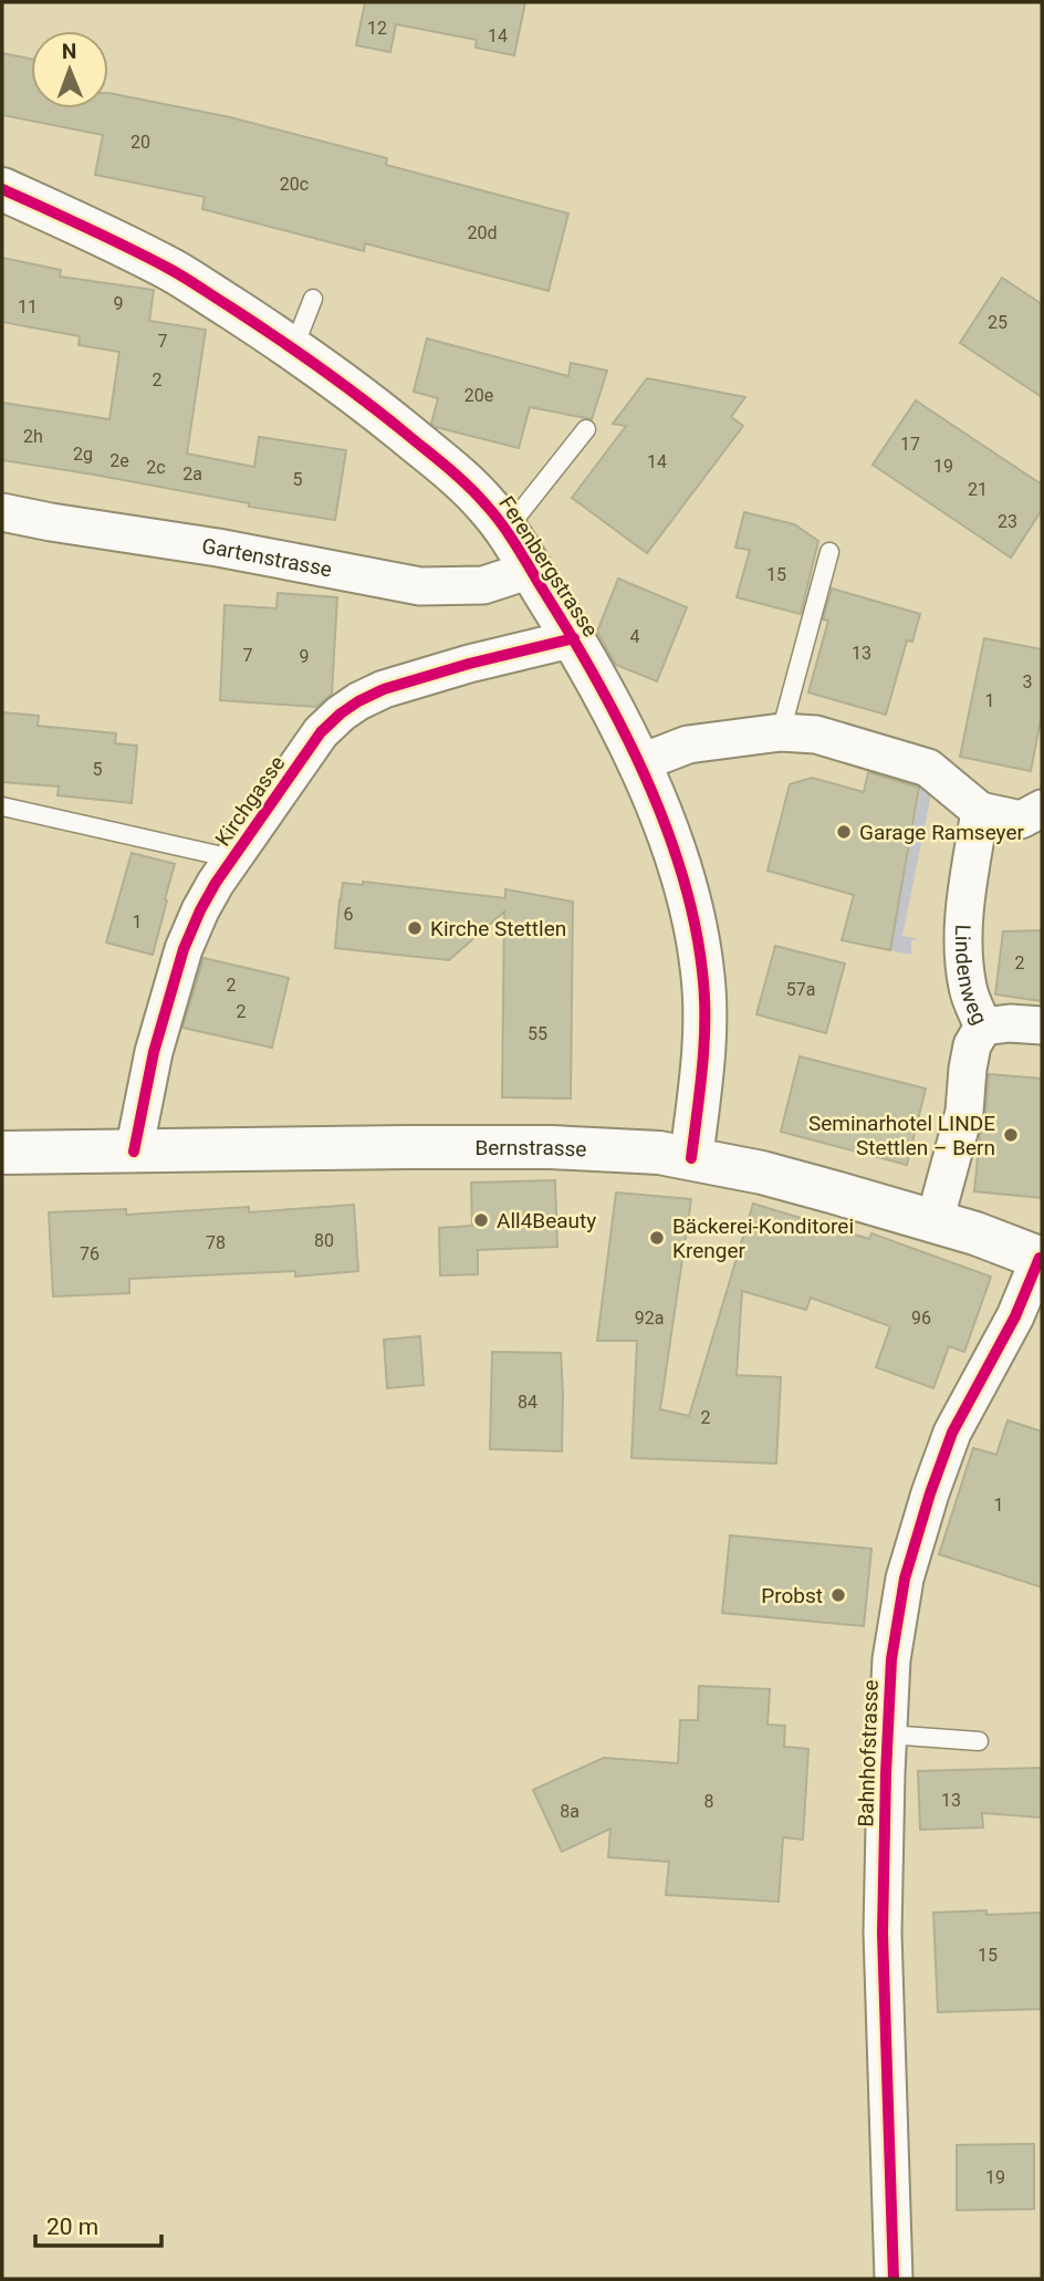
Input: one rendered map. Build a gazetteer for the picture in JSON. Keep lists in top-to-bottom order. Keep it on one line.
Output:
{"streets":{"street":["Gartenstrasse","Ferenbergstrasse","Kirchgasse","Lindenweg","Bernstrasse","Bahnhofstrasse"]},"crossings":[["Gartenstrasse","Ferenbergstrasse"],["Ferenbergstrasse","Kirchgasse"],["Ferenbergstrasse","Bernstrasse"],["Kirchgasse","Bernstrasse"],["Lindenweg","Bernstrasse"],["Bernstrasse","Bahnhofstrasse"]],"places":["Garage Ramseyer","Kirche Stettlen","Seminarhotel LINDE Stettlen – Bern","All4Beauty","Bäckerei-Konditorei Krenger","Probst"],"house_numbers":["12","14","20","20c","20d","9","11","25","7","2","20e","2h","17","2g","2e","14","19","2c","2a","5","21","23","15","4","13","7","9","3","1","5","6","1","2","2","57a","2","55","80","78","76","92a","96","84","2","1","13","8","8a","15","19"],"scale_bar":"20 m","north":"top"}
